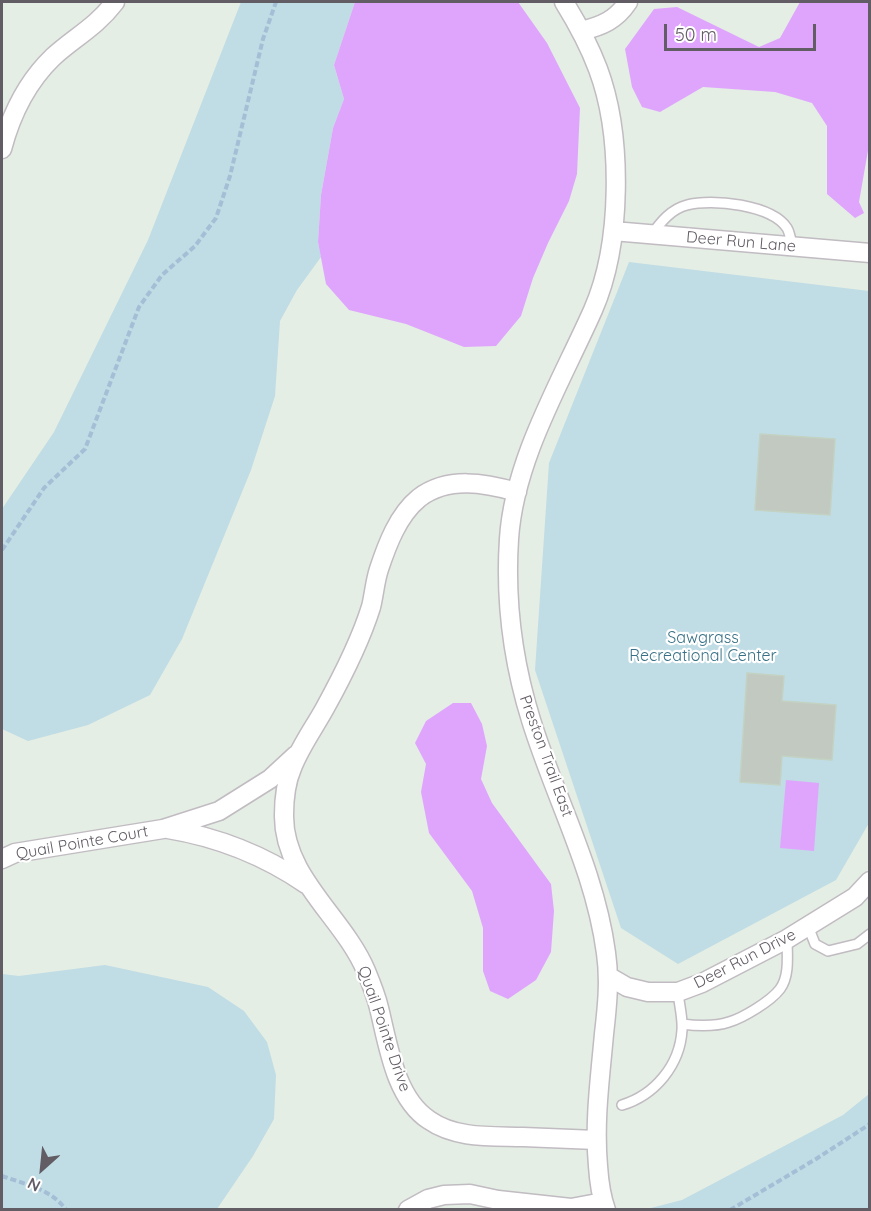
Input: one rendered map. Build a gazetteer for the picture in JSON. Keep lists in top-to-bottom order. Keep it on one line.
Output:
{"streets":{"street":["Deer Run Lane","Preston Trail East","Quail Pointe Court","Deer Run Drive","Quail Pointe Drive"]},"crossings":[["Deer Run Lane","Preston Trail East"],["Preston Trail East","Deer Run Drive"],["Preston Trail East","Quail Pointe Drive"],["Quail Pointe Court","Quail Pointe Drive"]],"parks":["Sawgrass Recreational Center"],"scale_bar":"50 m","north":"bottom left"}
